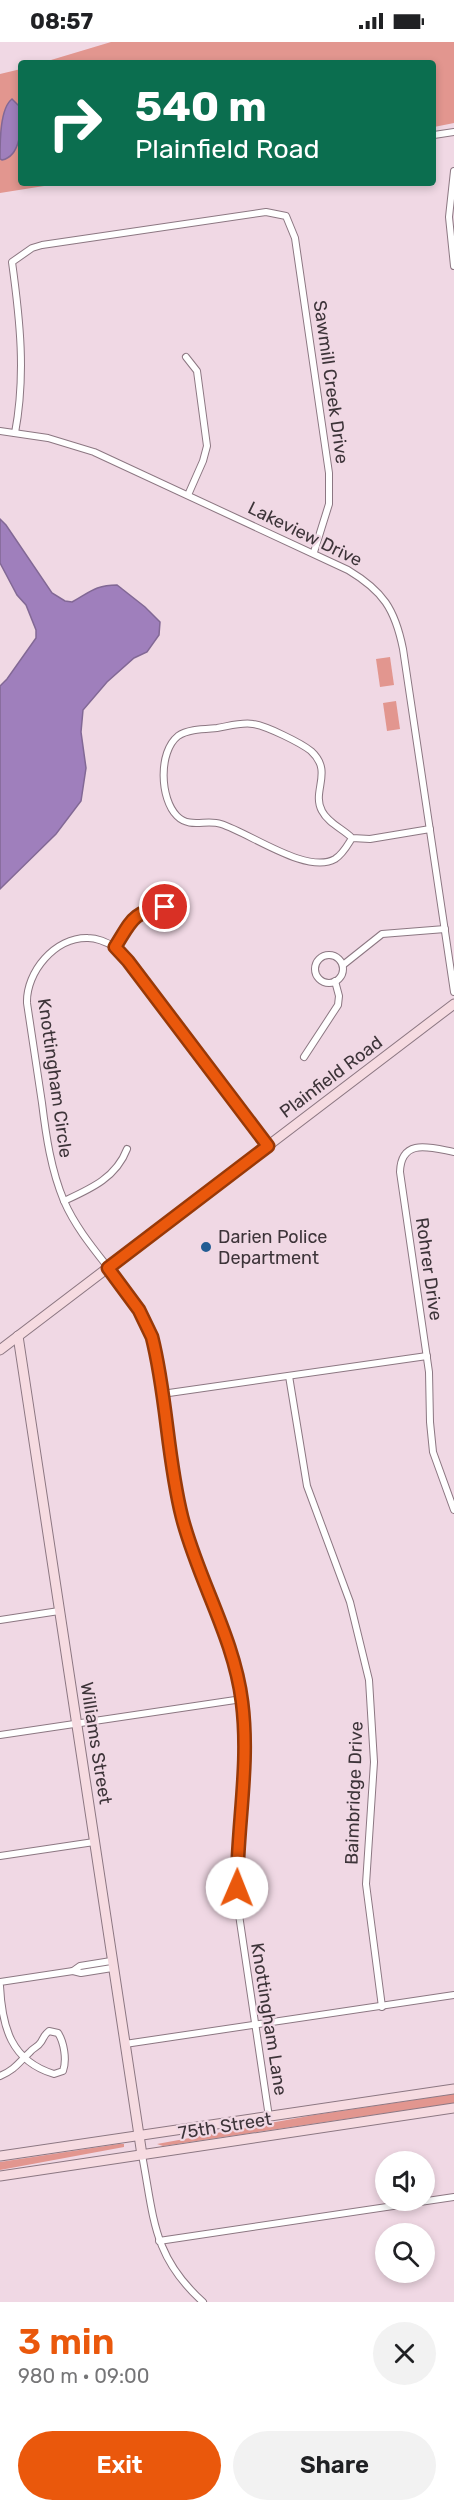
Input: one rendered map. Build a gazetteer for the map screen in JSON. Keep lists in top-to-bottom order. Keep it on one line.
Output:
{"streets":{"main road":["Plainfield Road","Williams Street","75th Street"],"street":["Sawmill Creek Drive","Lakeview Drive","Knottingham Circle","Rohrer Drive","Baimbridge Drive","Knottingham Lane"]},"crossings":[["Sawmill Creek Drive","Lakeview Drive"],["Plainfield Road","Knottingham Circle"],["Plainfield Road","Williams Street"],["Plainfield Road","Knottingham Lane"],["Knottingham Circle","Knottingham Lane"],["Williams Street","75th Street"],["Knottingham Lane","75th Street"]],"places":["Darien Police Department"],"page":{"status":"08:57","turn":["540 m","Plainfield Road"],"heading":["3 min","980 m · 09:00"],"buttons":["Exit","Share"]}}
